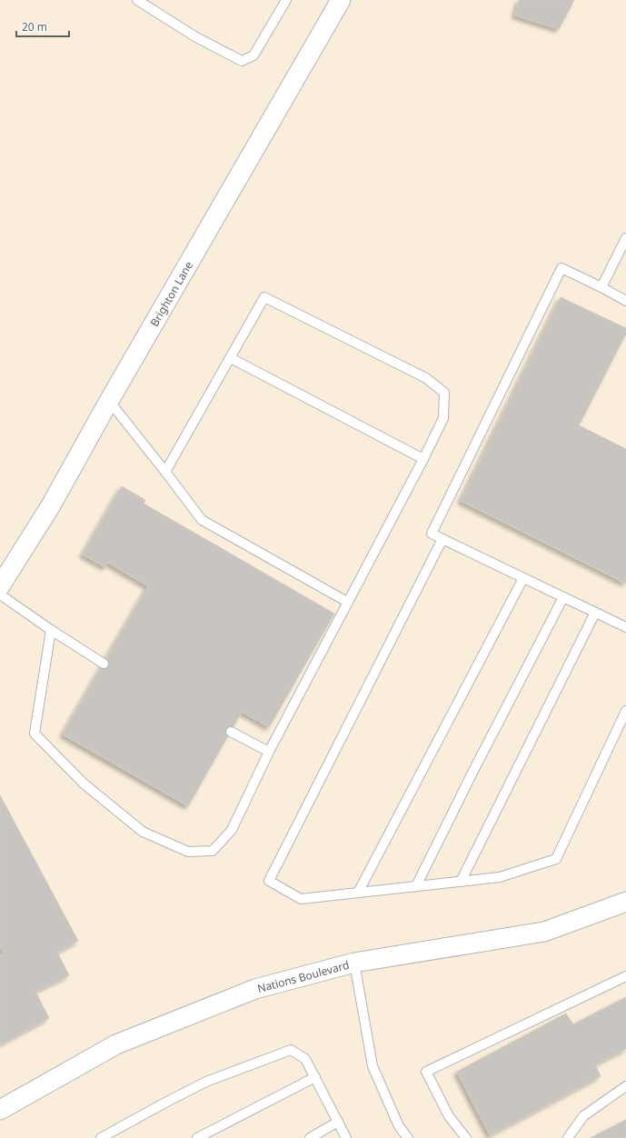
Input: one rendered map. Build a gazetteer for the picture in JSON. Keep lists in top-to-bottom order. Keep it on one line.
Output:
{"streets":{"street":["Brighton Lane","Nations Boulevard"]},"scale_bar":"20 m"}
